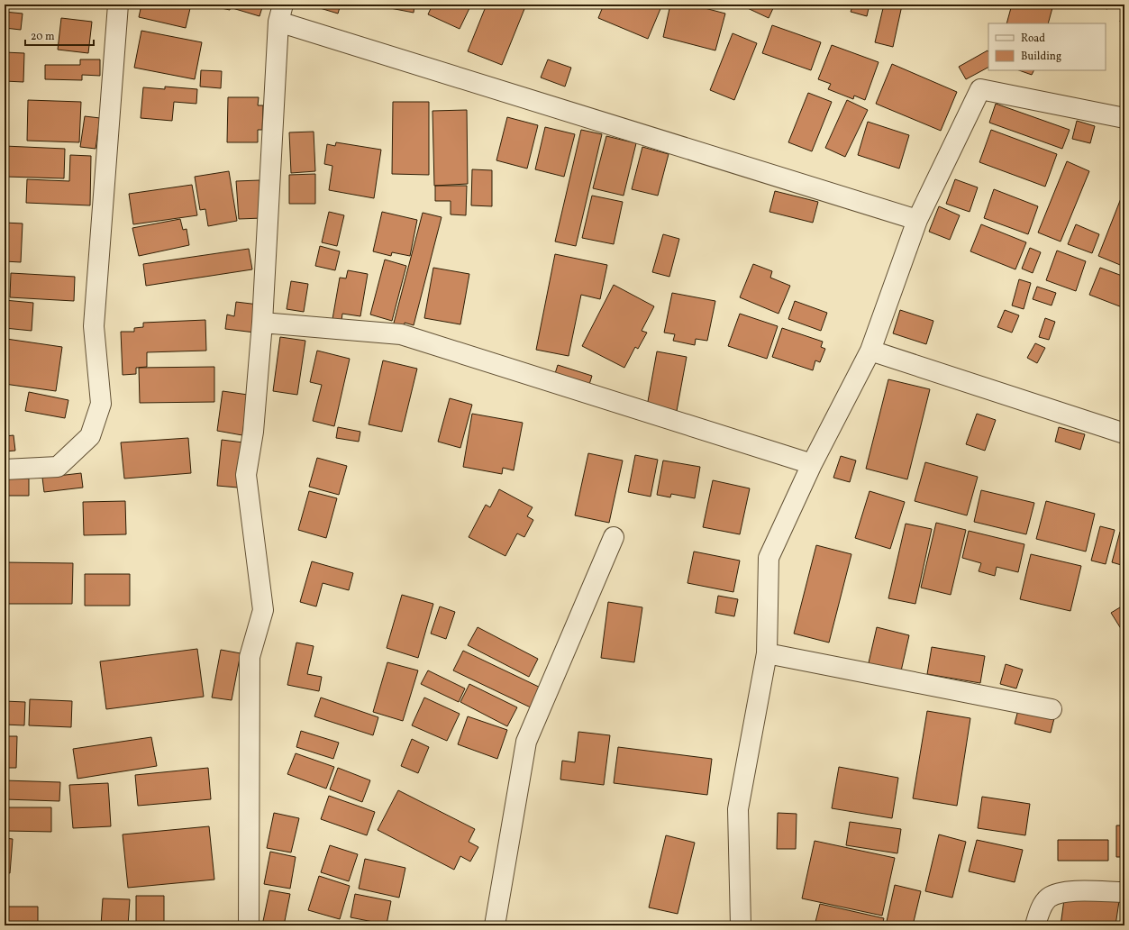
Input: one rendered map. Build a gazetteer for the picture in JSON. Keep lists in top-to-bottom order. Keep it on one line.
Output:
{"legend":["Road","Building"],"scale_bar":"20 m"}
